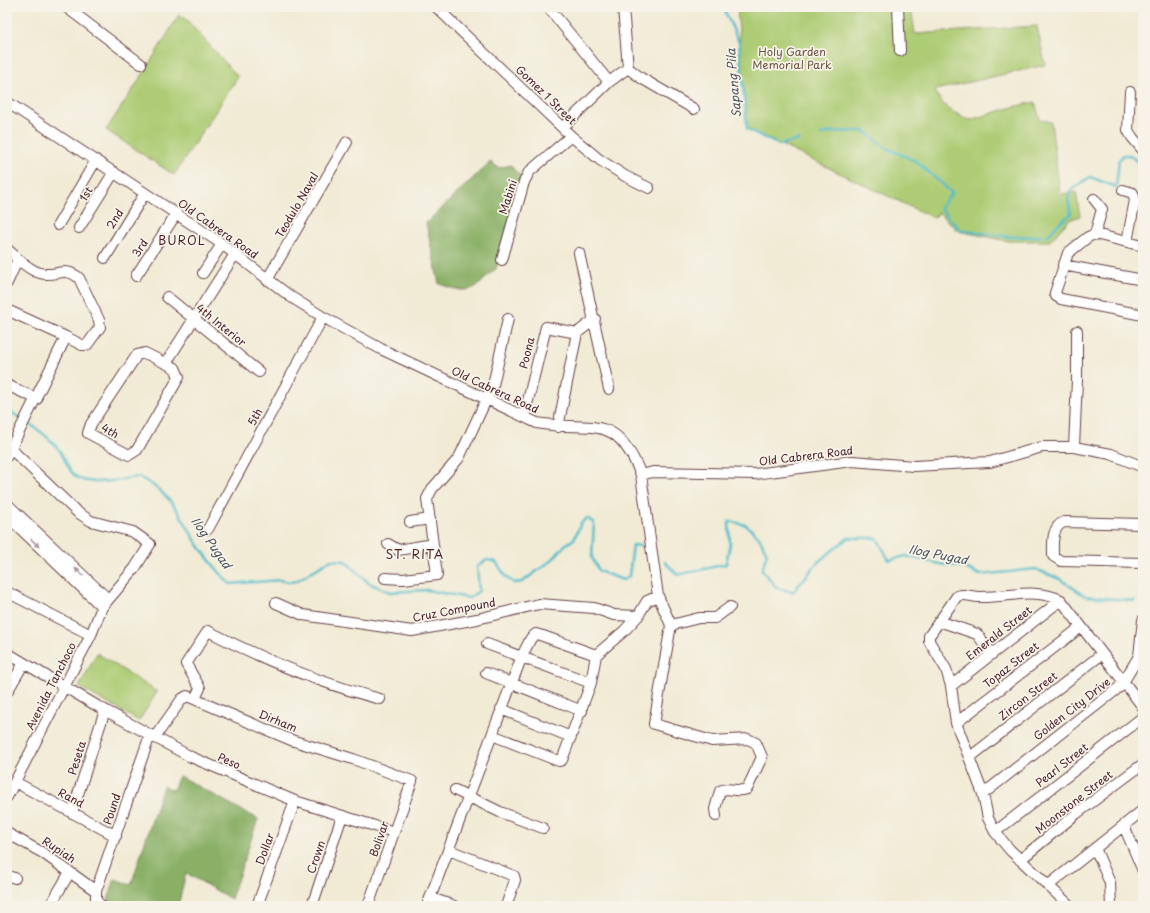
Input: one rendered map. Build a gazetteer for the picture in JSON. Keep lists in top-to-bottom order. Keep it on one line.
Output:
{"streets":{"street":["Gomez 1 Street","1st","Mabini","Teodulo Naval","2nd","Old Cabrera Road","3rd","4th Interior","Poona","5th","4th","Cruz Compound","Emerald Street","Topaz Street","Avenida Tanchoco","Zircon Street","Golden City Drive","Dirham","Peseta","Peso","Pearl Street","Rand","Moonstone Street","Pound","Bolivar","Dollar","Rupiah","Crown"]},"crossings":[["Gomez 1 Street","Mabini"],["1st","Old Cabrera Road"],["Teodulo Naval","Old Cabrera Road"],["2nd","Old Cabrera Road"],["Old Cabrera Road","3rd"],["Old Cabrera Road","Poona"],["Old Cabrera Road","5th"],["Avenida Tanchoco","Peso"],["Avenida Tanchoco","Rand"],["Dirham","Bolivar"],["Peseta","Peso"],["Peseta","Rand"],["Peso","Pound"],["Peso","Bolivar"],["Peso","Dollar"],["Peso","Crown"],["Rand","Pound"],["Pound","Rupiah"]],"districts":["BUROL","ST. RITA"],"water":["Sapang Pila","Ilog Pugad"],"parks":["Holy Garden Memorial Park"]}
